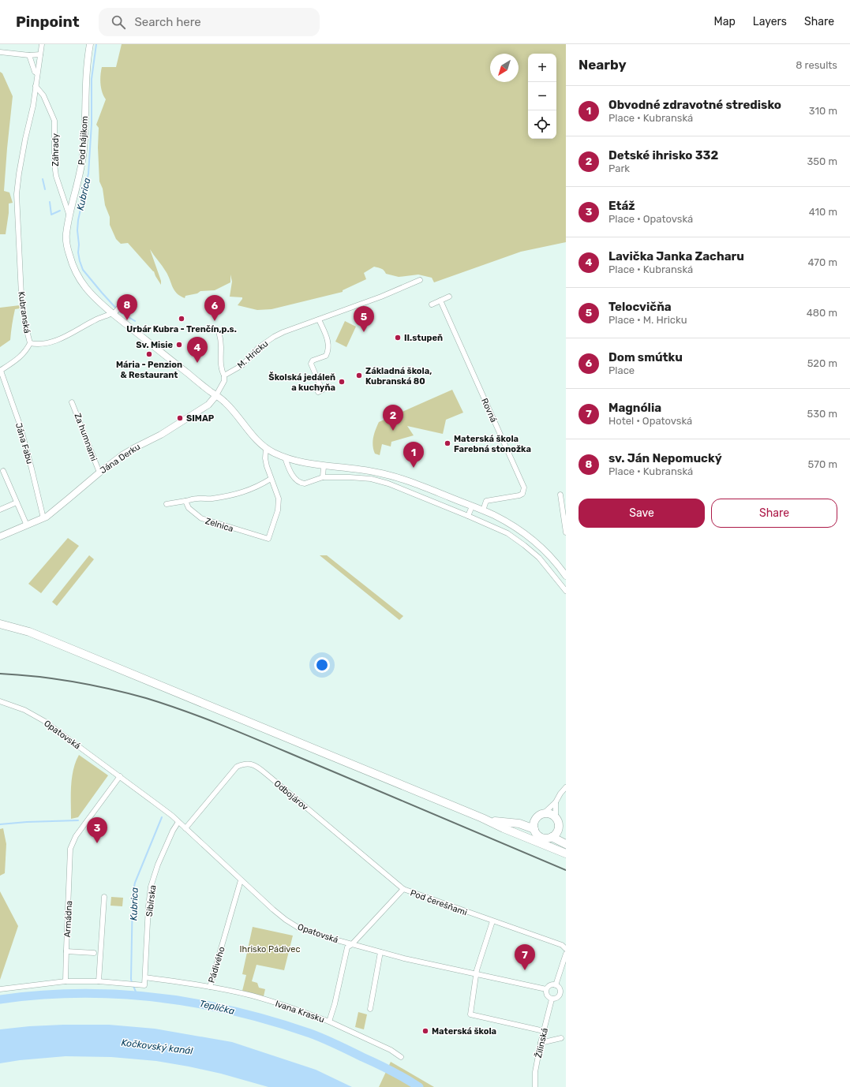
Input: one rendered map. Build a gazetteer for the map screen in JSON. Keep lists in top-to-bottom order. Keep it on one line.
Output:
{"streets":{"street":["Pod hájikom","Záhrady","Kubranská","M. Hricku","Rovná","Za humnami","Jána Fabu","Jána Derku","Zelnica","Opatovská","Odbojárov","Sibírska","Pod čerešňami","Armádna","Pádivého","Ivana Krasku","Žilinská"]},"crossings":[["Pod hájikom","Záhrady"],["Pod hájikom","Kubranská"],["Záhrady","Kubranská"],["Za humnami","Jána Derku"],["Jána Fabu","Jána Derku"],["Opatovská","Odbojárov"],["Opatovská","Sibírska"],["Opatovská","Pod čerešňami"],["Opatovská","Armádna"],["Opatovská","Pádivého"],["Opatovská","Ivana Krasku"],["Opatovská","Žilinská"],["Odbojárov","Pod čerešňami"],["Sibírska","Pádivého"],["Pod čerešňami","Ivana Krasku"],["Pádivého","Ivana Krasku"]],"water":["Kubrica","Teplička","Kočkovský kanál"],"parks":["Ihrisko Pádivec"],"places":["Urbár Kubra - Trenčín,p.s.","II.stupeň","Sv. Misie","Mária - Penzion & Restaurant","Základná škola, Kubranská 80","Školská jedáleň a kuchyňa","SIMAP","Materská škola Farebná stonožka","Materská škola"],"north":"bottom left","page":{"header":"Pinpoint","search":"Search here","nav":["Map","Layers","Share"],"heading":["Nearby","8 results"],"map_buttons":["+","−"],"list":[{"mark":"1","name":"Obvodné zdravotné stredisko","note":"Place · Kubranská","value":"310 m"},{"mark":"2","name":"Detské ihrisko 332","note":"Park","value":"350 m"},{"mark":"3","name":"Etáž","note":"Place · Opatovská","value":"410 m"},{"mark":"4","name":"Lavička Janka Zacharu","note":"Place · Kubranská","value":"470 m"},{"mark":"5","name":"Telocvičňa","note":"Place · M. Hricku","value":"480 m"},{"mark":"6","name":"Dom smútku","note":"Place","value":"520 m"},{"mark":"7","name":"Magnólia","note":"Hotel · Opatovská","value":"530 m"},{"mark":"8","name":"sv. Ján Nepomucký","note":"Place · Kubranská","value":"570 m"}],"pins":["8","6","5","4","2","1","3","7"],"buttons":["Save","Share"]}}
